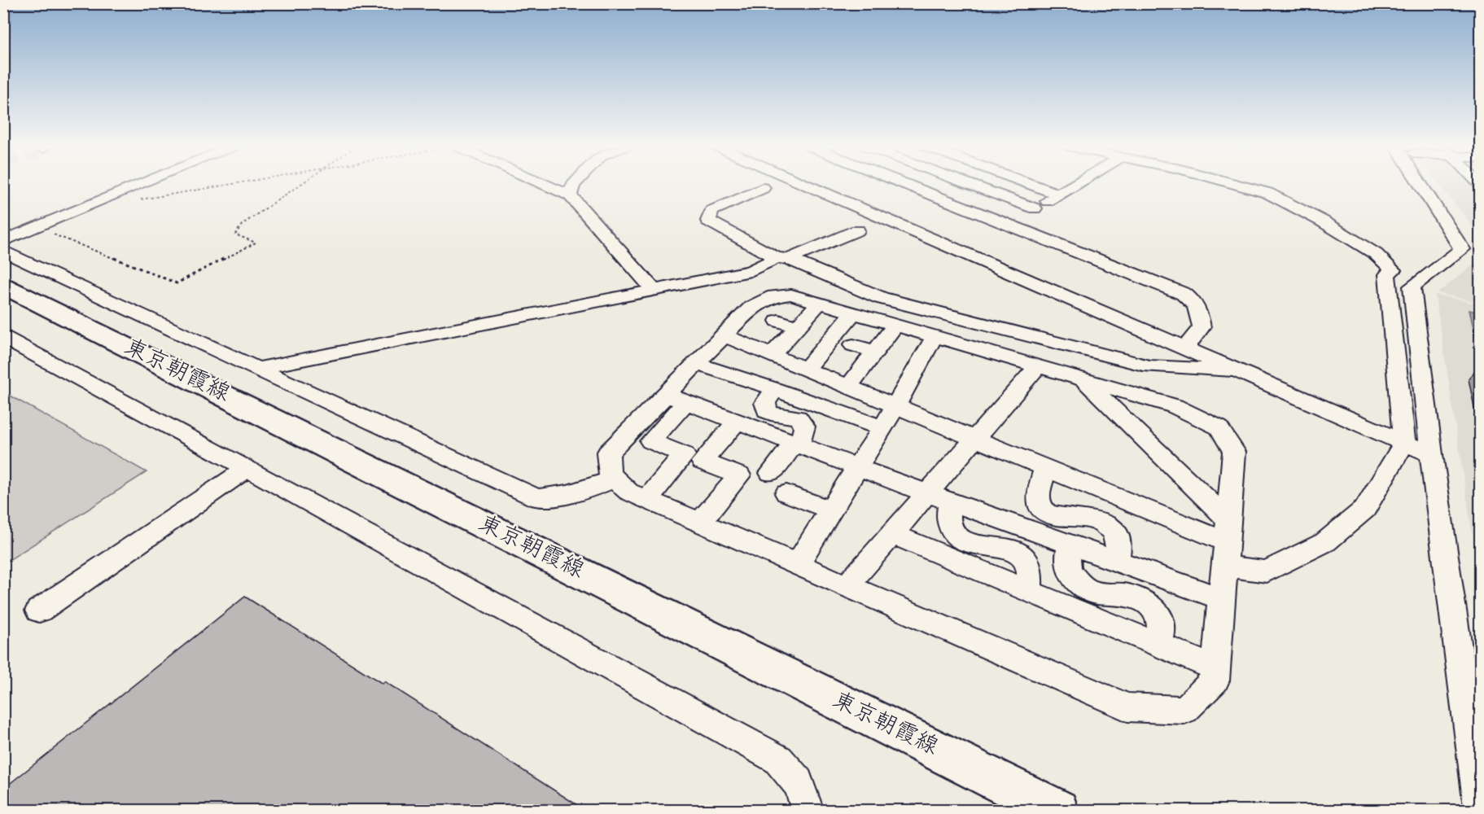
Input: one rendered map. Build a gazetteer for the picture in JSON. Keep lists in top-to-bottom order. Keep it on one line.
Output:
{"streets":{"main road":["東京朝霞線"]}}
